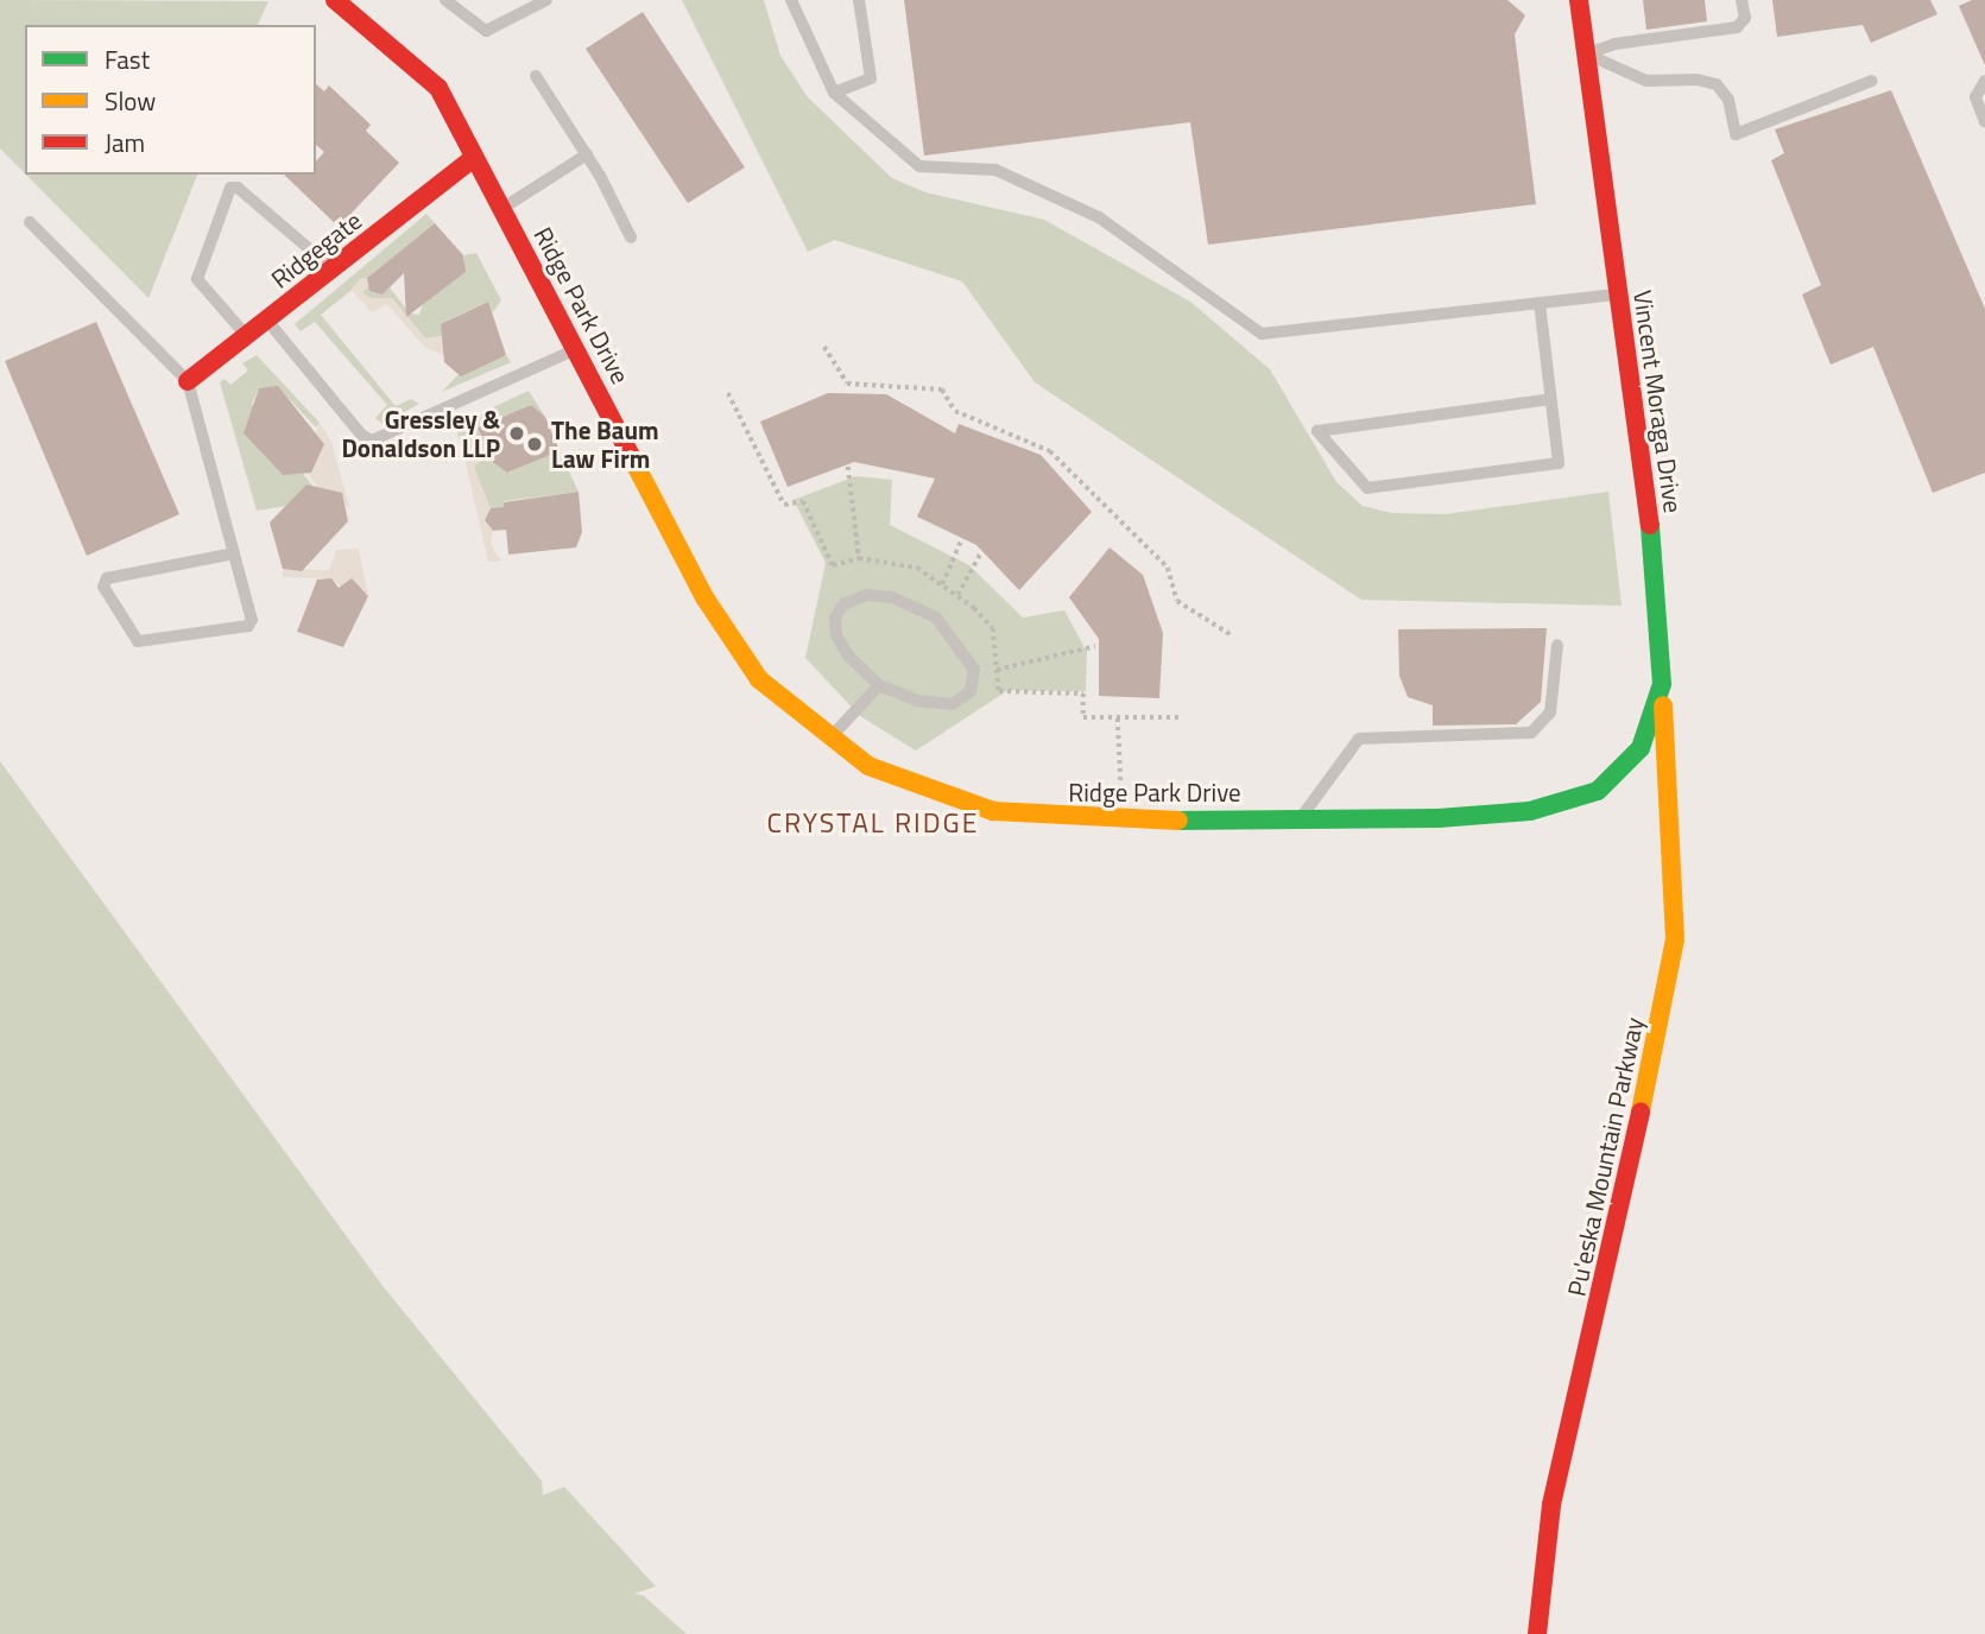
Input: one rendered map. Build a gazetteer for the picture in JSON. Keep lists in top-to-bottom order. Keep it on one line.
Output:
{"streets":{"street":["Ridgegate","Ridge Park Drive","Vincent Moraga Drive","Pu'eska Mountain Parkway"]},"crossings":[["Ridgegate","Ridge Park Drive"],["Ridge Park Drive","Vincent Moraga Drive"],["Vincent Moraga Drive","Pu'eska Mountain Parkway"]],"districts":["CRYSTAL RIDGE"],"places":["Gressley & Donaldson LLP","The Baum Law Firm"],"legend":["Fast","Slow","Jam"]}
